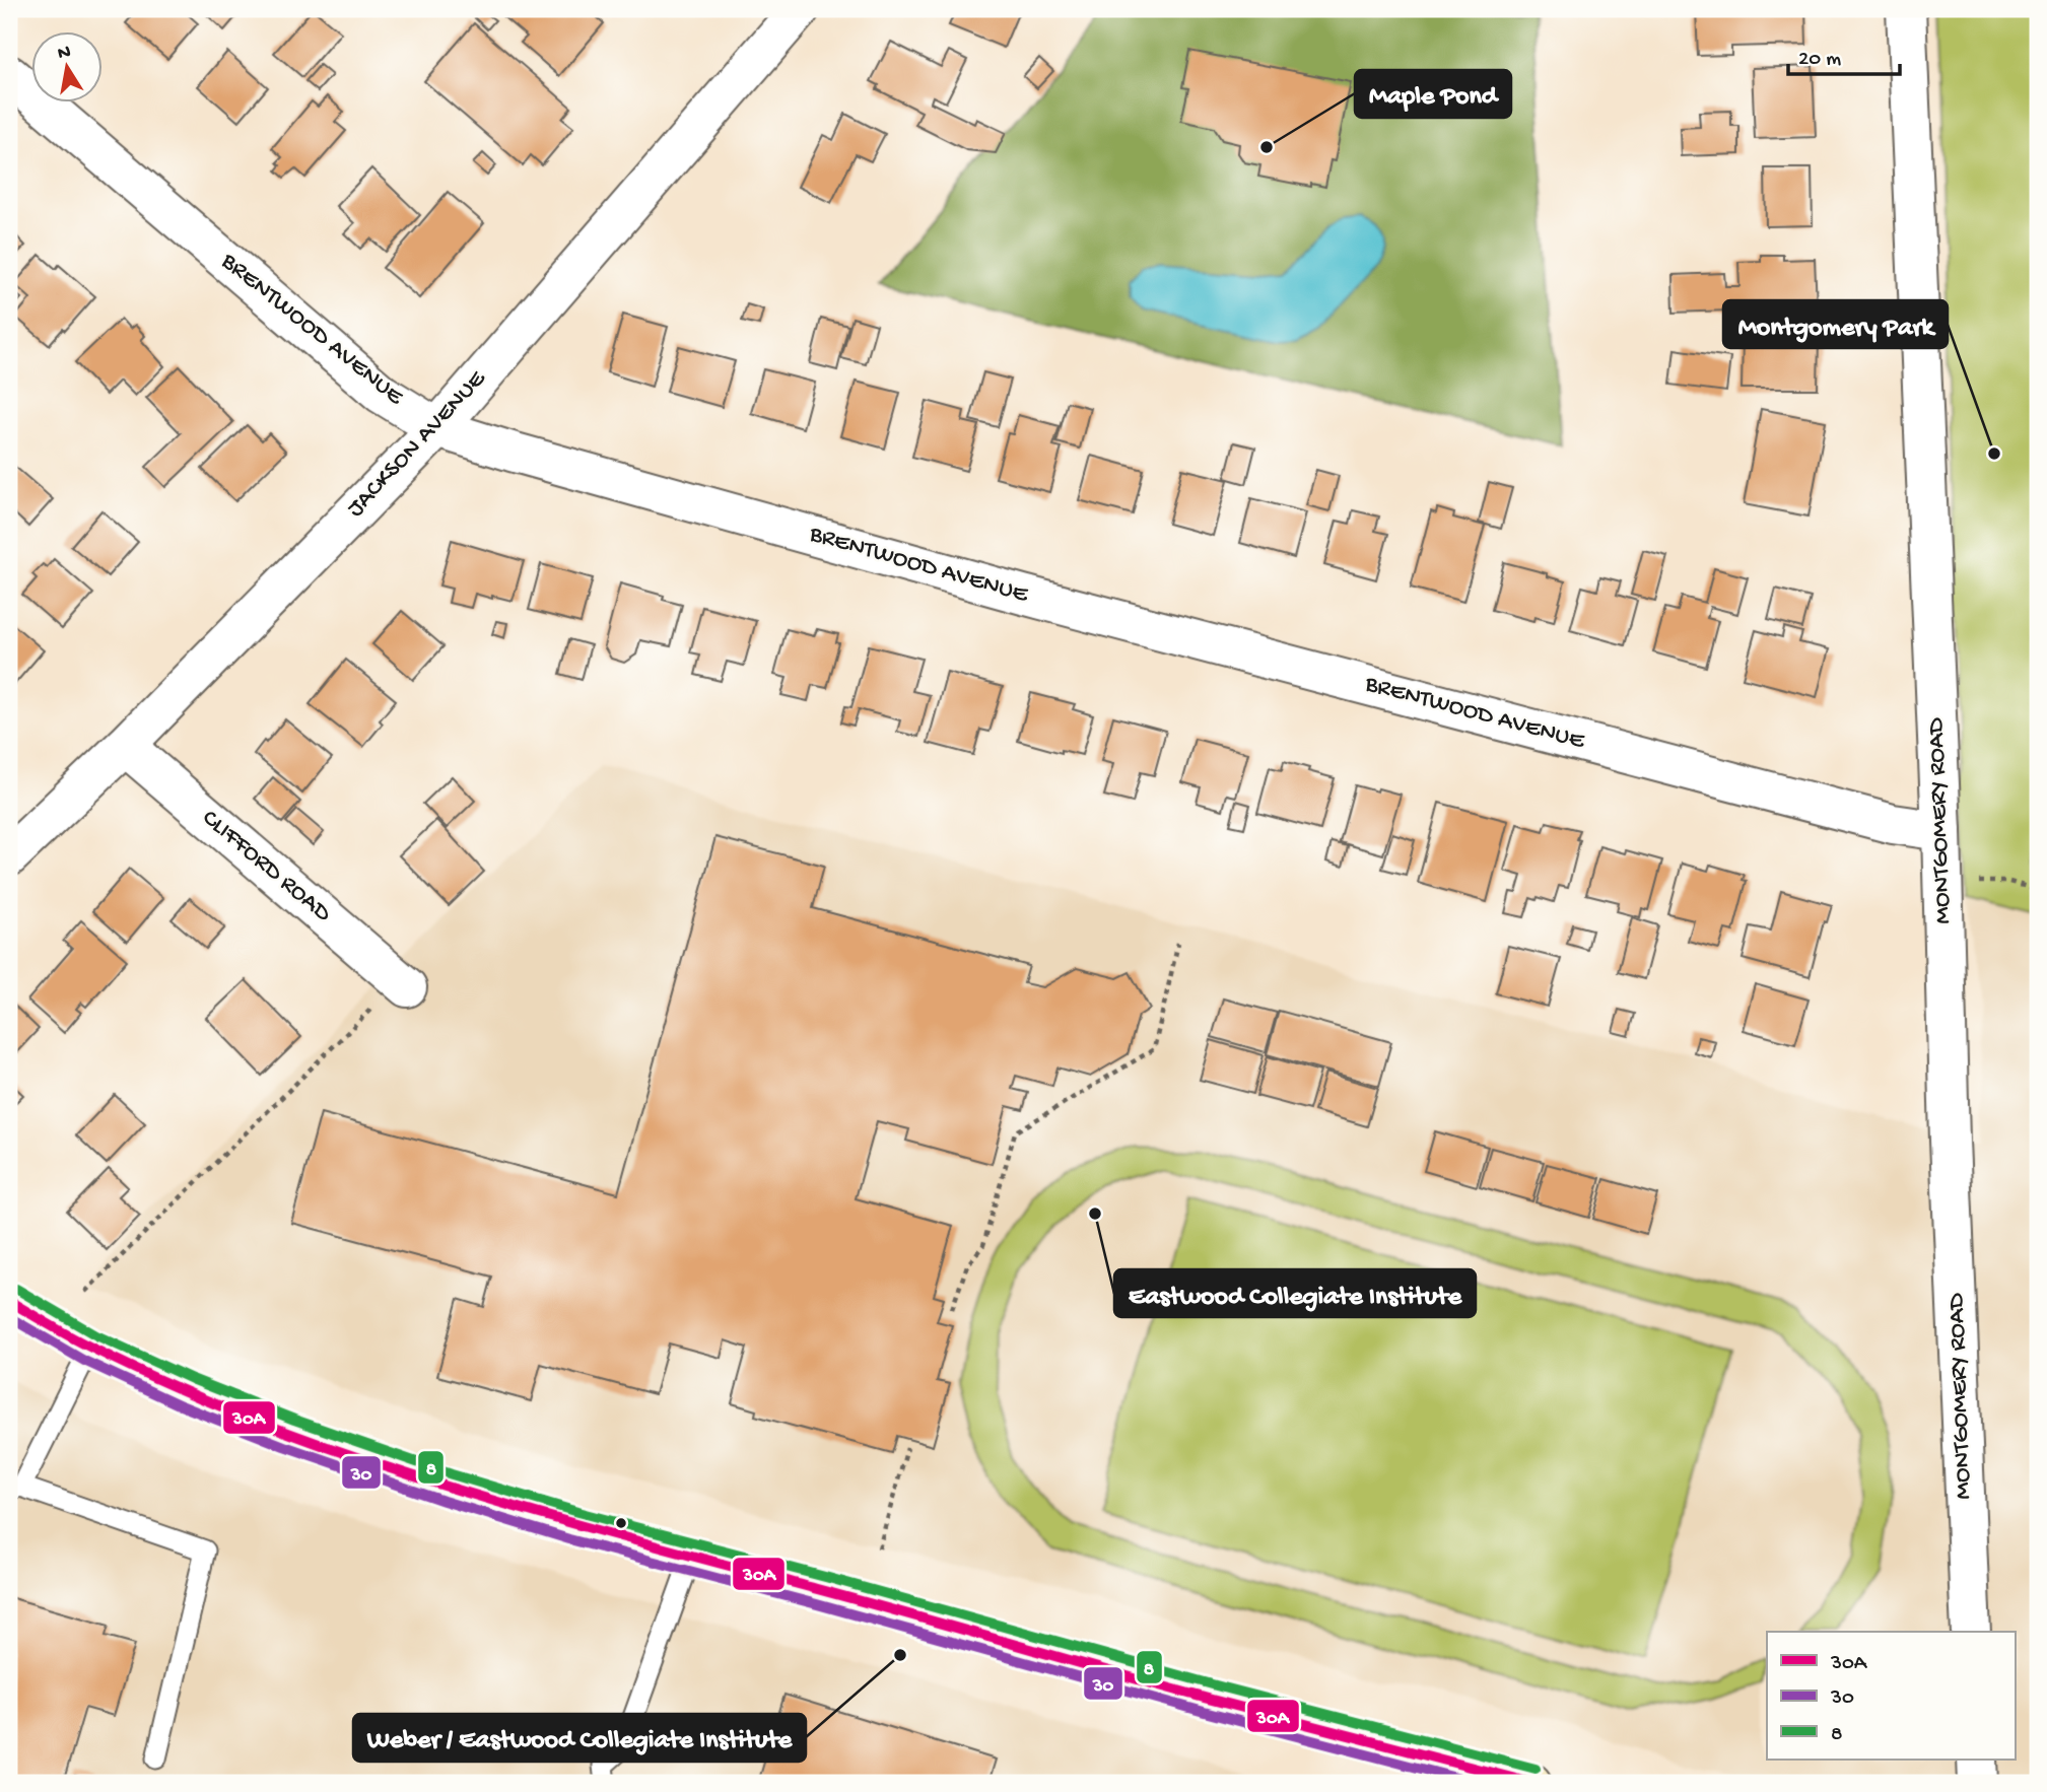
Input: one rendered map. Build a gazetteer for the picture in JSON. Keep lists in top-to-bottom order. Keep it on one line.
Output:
{"streets":{"street":["BRENTWOOD AVENUE","JACKSON AVENUE","MONTGOMERY ROAD","CLIFFORD ROAD"]},"crossings":[["BRENTWOOD AVENUE","JACKSON AVENUE"],["BRENTWOOD AVENUE","MONTGOMERY ROAD"],["JACKSON AVENUE","CLIFFORD ROAD"]],"places":["Maple Pond","Montgomery Park","Eastwood Collegiate Institute","Weber / Eastwood Collegiate Institute"],"lines":["transit line 8","transit line 30A","transit line 30"],"legend":["30A","30","8"],"scale_bar":"20 m","north":"top"}
